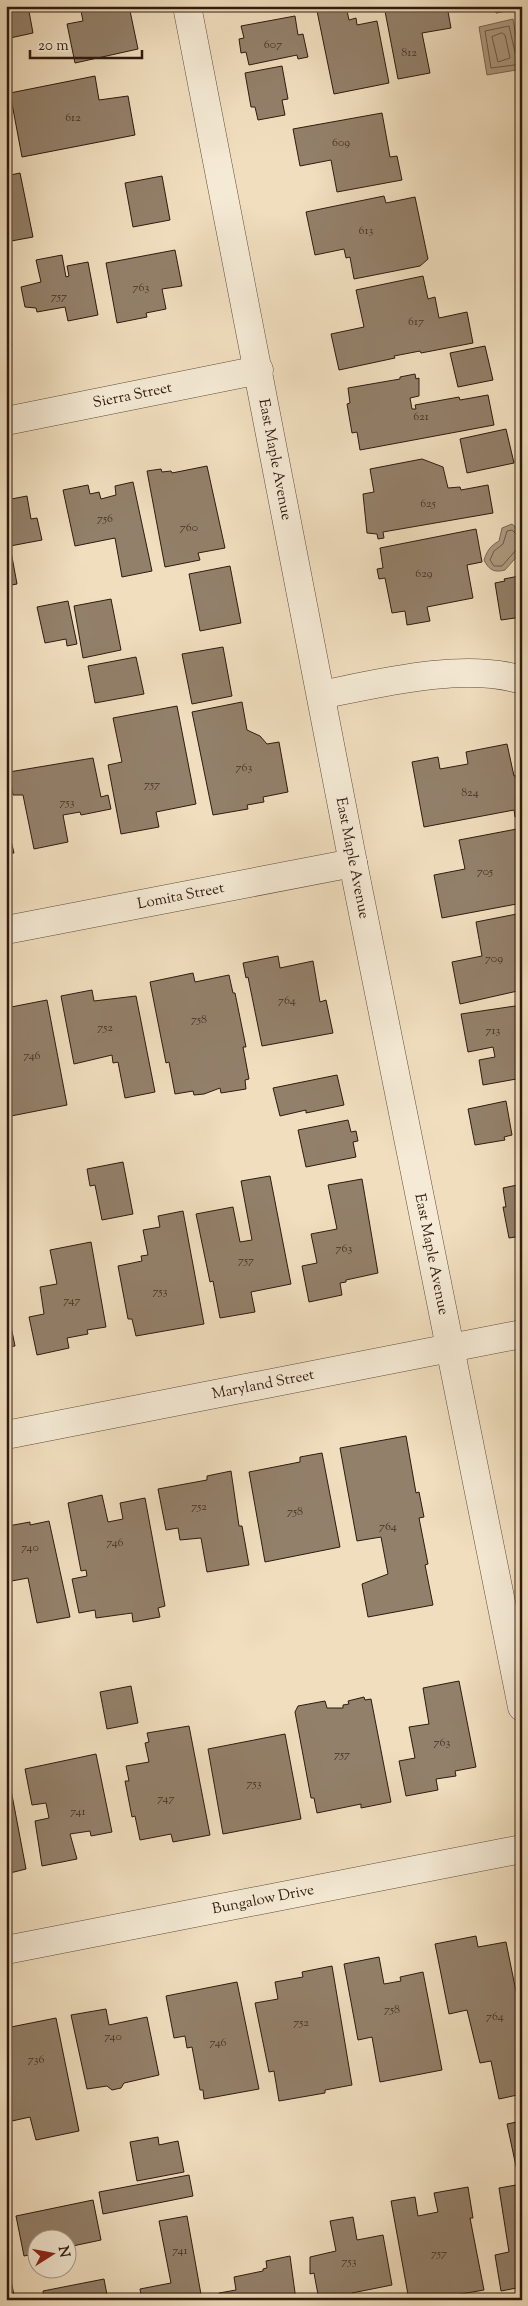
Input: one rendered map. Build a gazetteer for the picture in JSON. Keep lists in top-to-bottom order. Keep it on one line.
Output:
{"streets":{"street":["Sierra Street","East Maple Avenue","Lomita Street","Maryland Street","Bungalow Drive"]},"crossings":[["Sierra Street","East Maple Avenue"],["East Maple Avenue","Lomita Street"],["East Maple Avenue","Maryland Street"]],"house_numbers":["607","812","612","609","613","763","757","617","621","625","756","760","629","763","757","824","753","705","709","764","758","752","713","746","763","757","753","747","752","758","764","746","740","763","757","753","747","741","758","764","752","740","746","736","741","757","753"],"scale_bar":"20 m","north":"right"}
